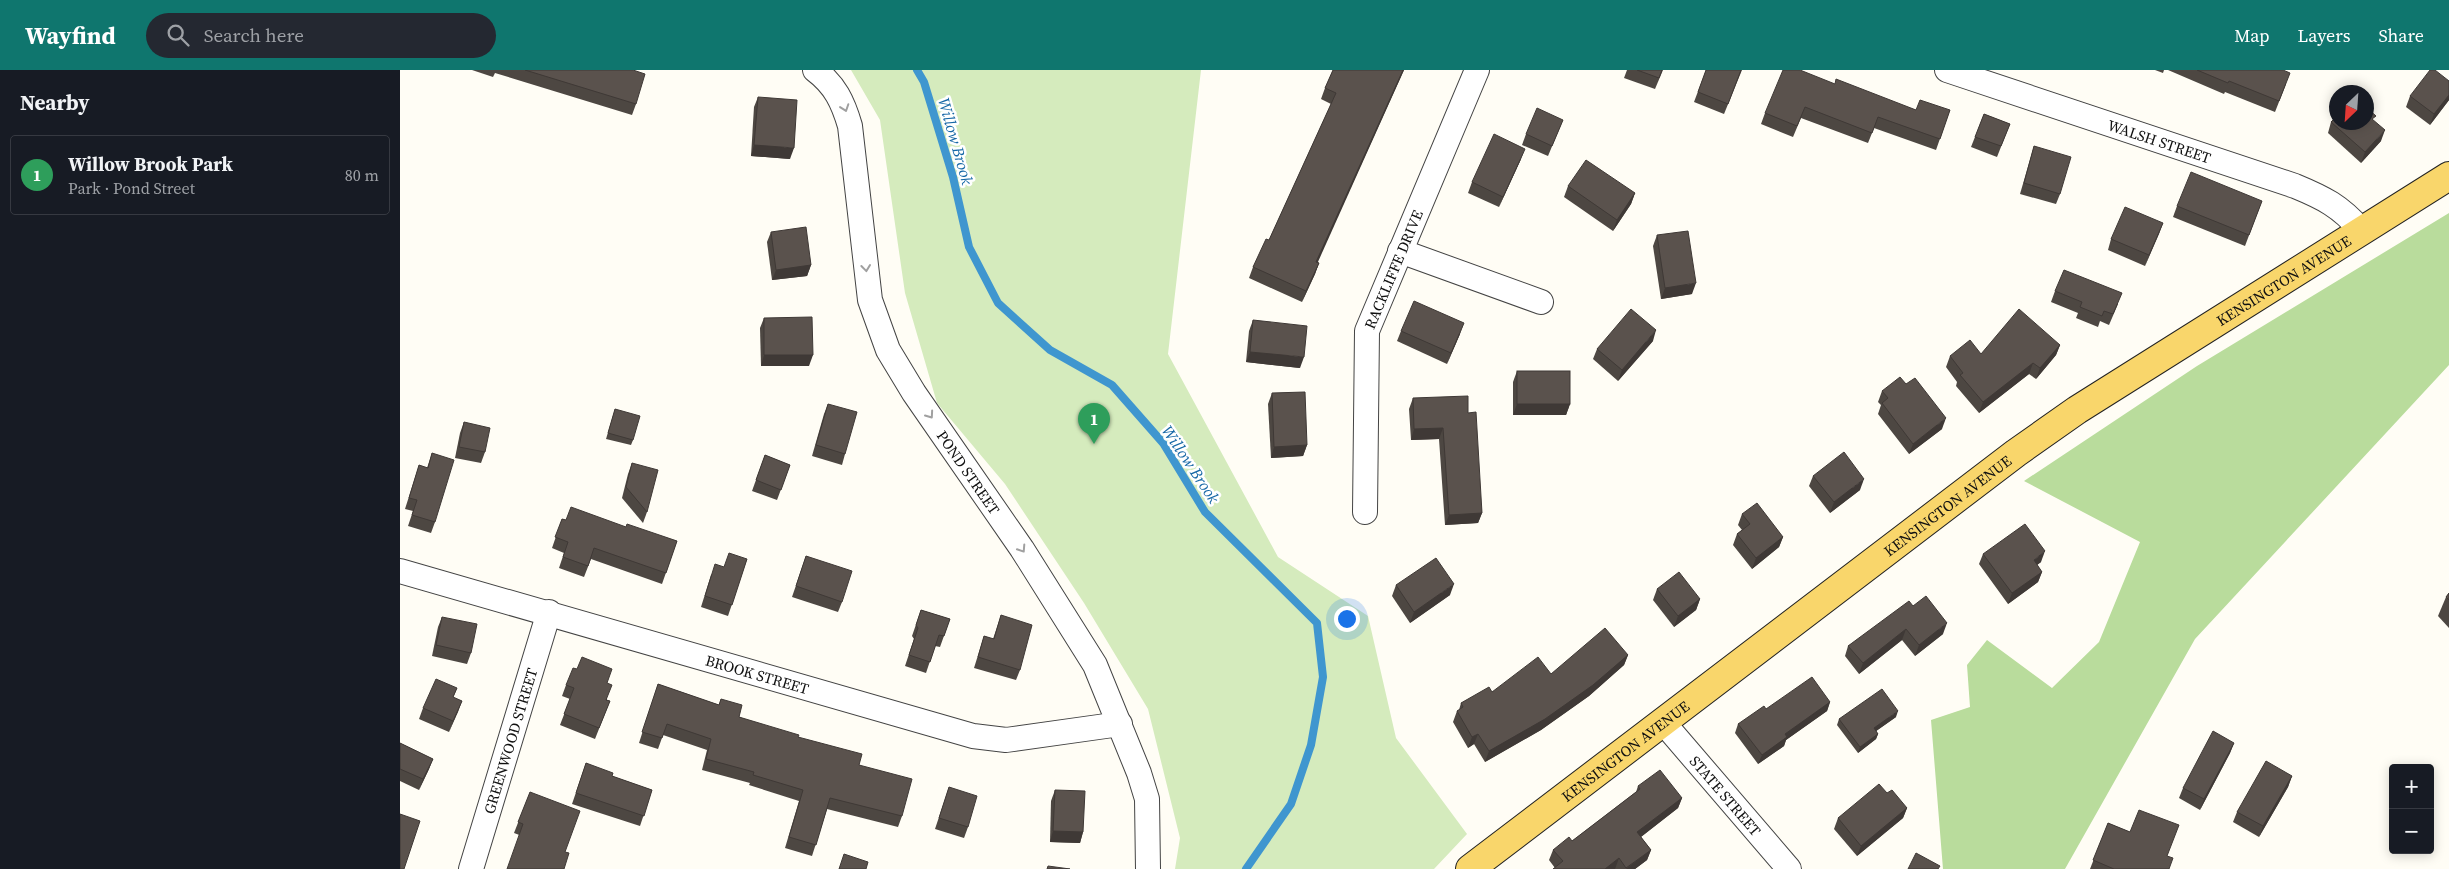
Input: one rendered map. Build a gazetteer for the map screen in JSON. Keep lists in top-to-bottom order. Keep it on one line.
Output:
{"streets":{"main road":["KENSINGTON AVENUE"],"street":["WALSH STREET","RACKLIFFE DRIVE","POND STREET","BROOK STREET","GREENWOOD STREET","STATE STREET"]},"crossings":[["WALSH STREET","KENSINGTON AVENUE"],["KENSINGTON AVENUE","STATE STREET"],["POND STREET","BROOK STREET"],["BROOK STREET","GREENWOOD STREET"]],"one_way":["POND STREET"],"water":["Willow Brook"],"north":"bottom left","page":{"header":"Wayfind","search":"Search here","nav":["Map","Layers","Share"],"heading":"Nearby","list":[{"mark":"1","name":"Willow Brook Park","note":"Park · Pond Street","value":"80 m"}],"pins":"1","map_buttons":["+","−"]}}
